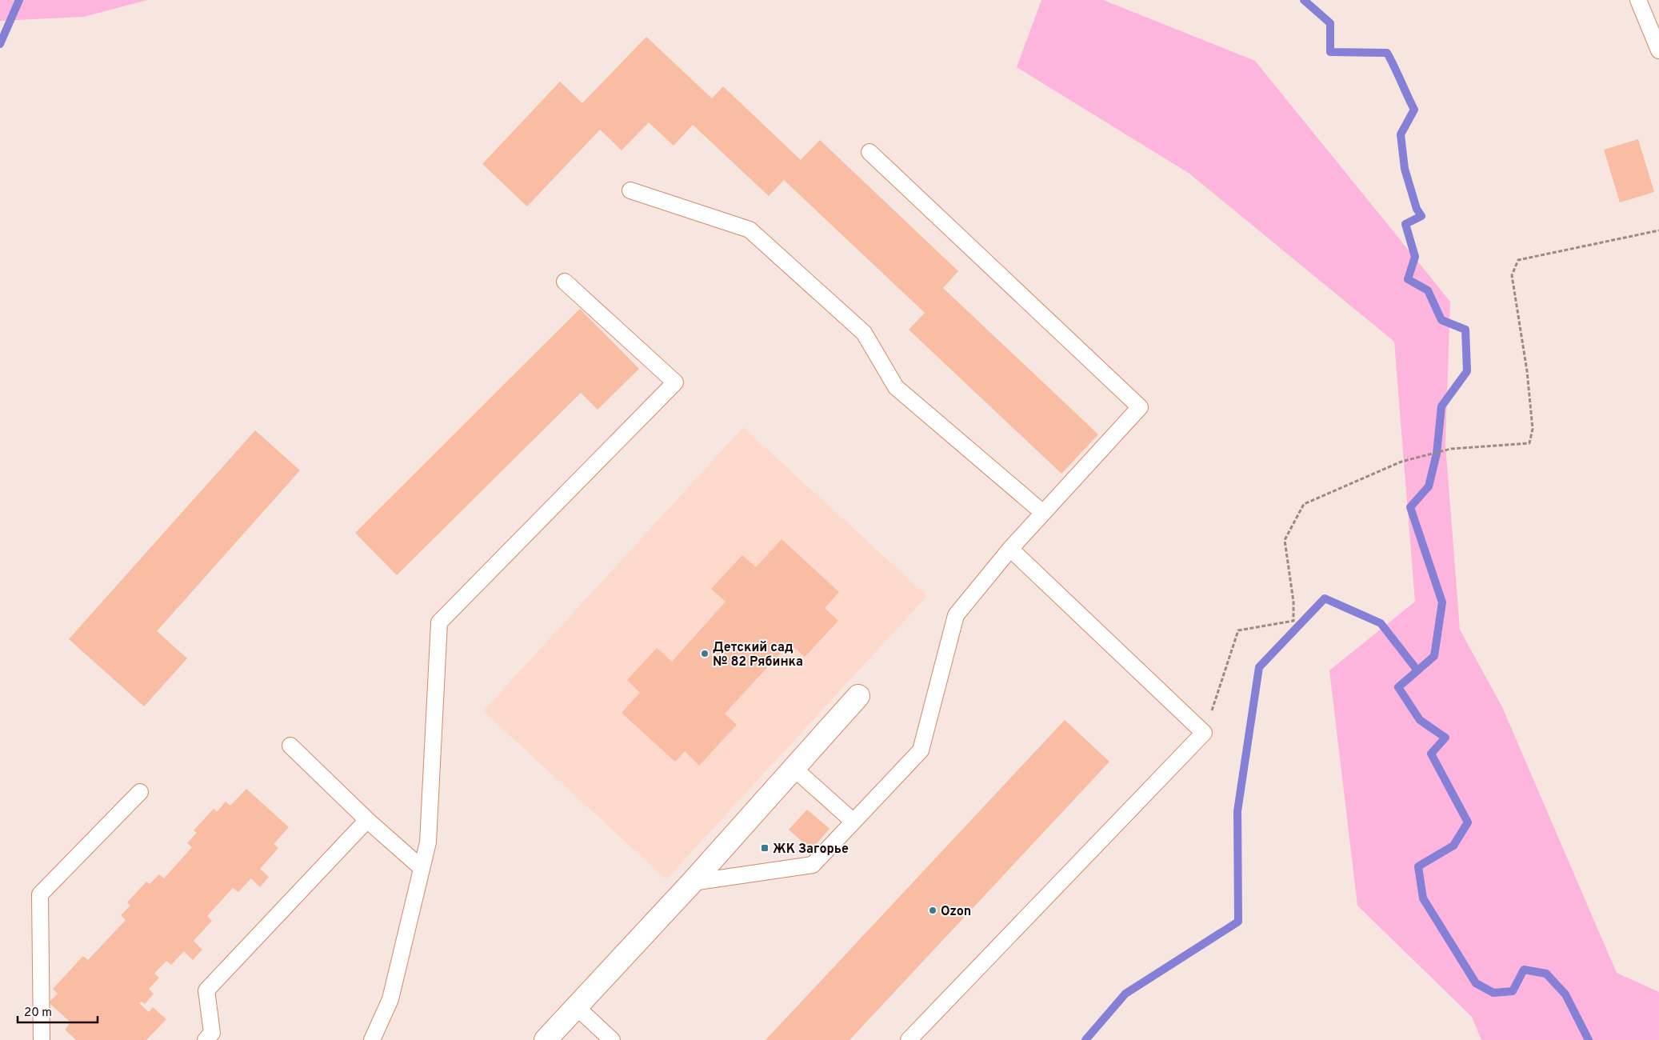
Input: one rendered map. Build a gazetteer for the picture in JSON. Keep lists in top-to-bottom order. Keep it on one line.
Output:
{"places":{"other":["Детский сад № 82 Рябинка","Ozon"],"transit":["ЖК Загорье"]},"scale_bar":"20 m"}
